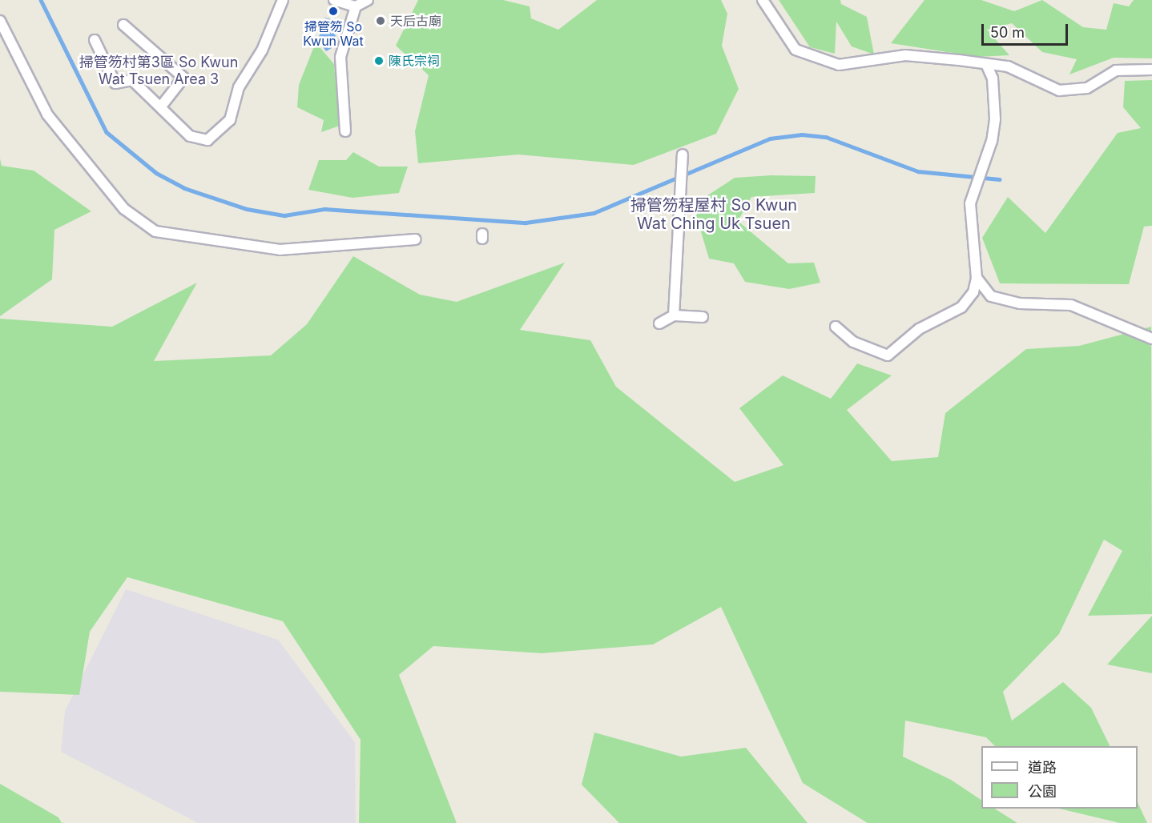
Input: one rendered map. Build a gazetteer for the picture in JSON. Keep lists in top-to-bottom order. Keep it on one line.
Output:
{"districts":["掃管笏村第3區 So Kwun Wat Tsuen Area 3","掃管笏程屋村 So Kwun Wat Ching Uk Tsuen"],"places":["掃管笏 So Kwun Wat","天后古廟","陳氏宗祠"],"legend":["道路","公園"],"scale_bar":"50 m"}
